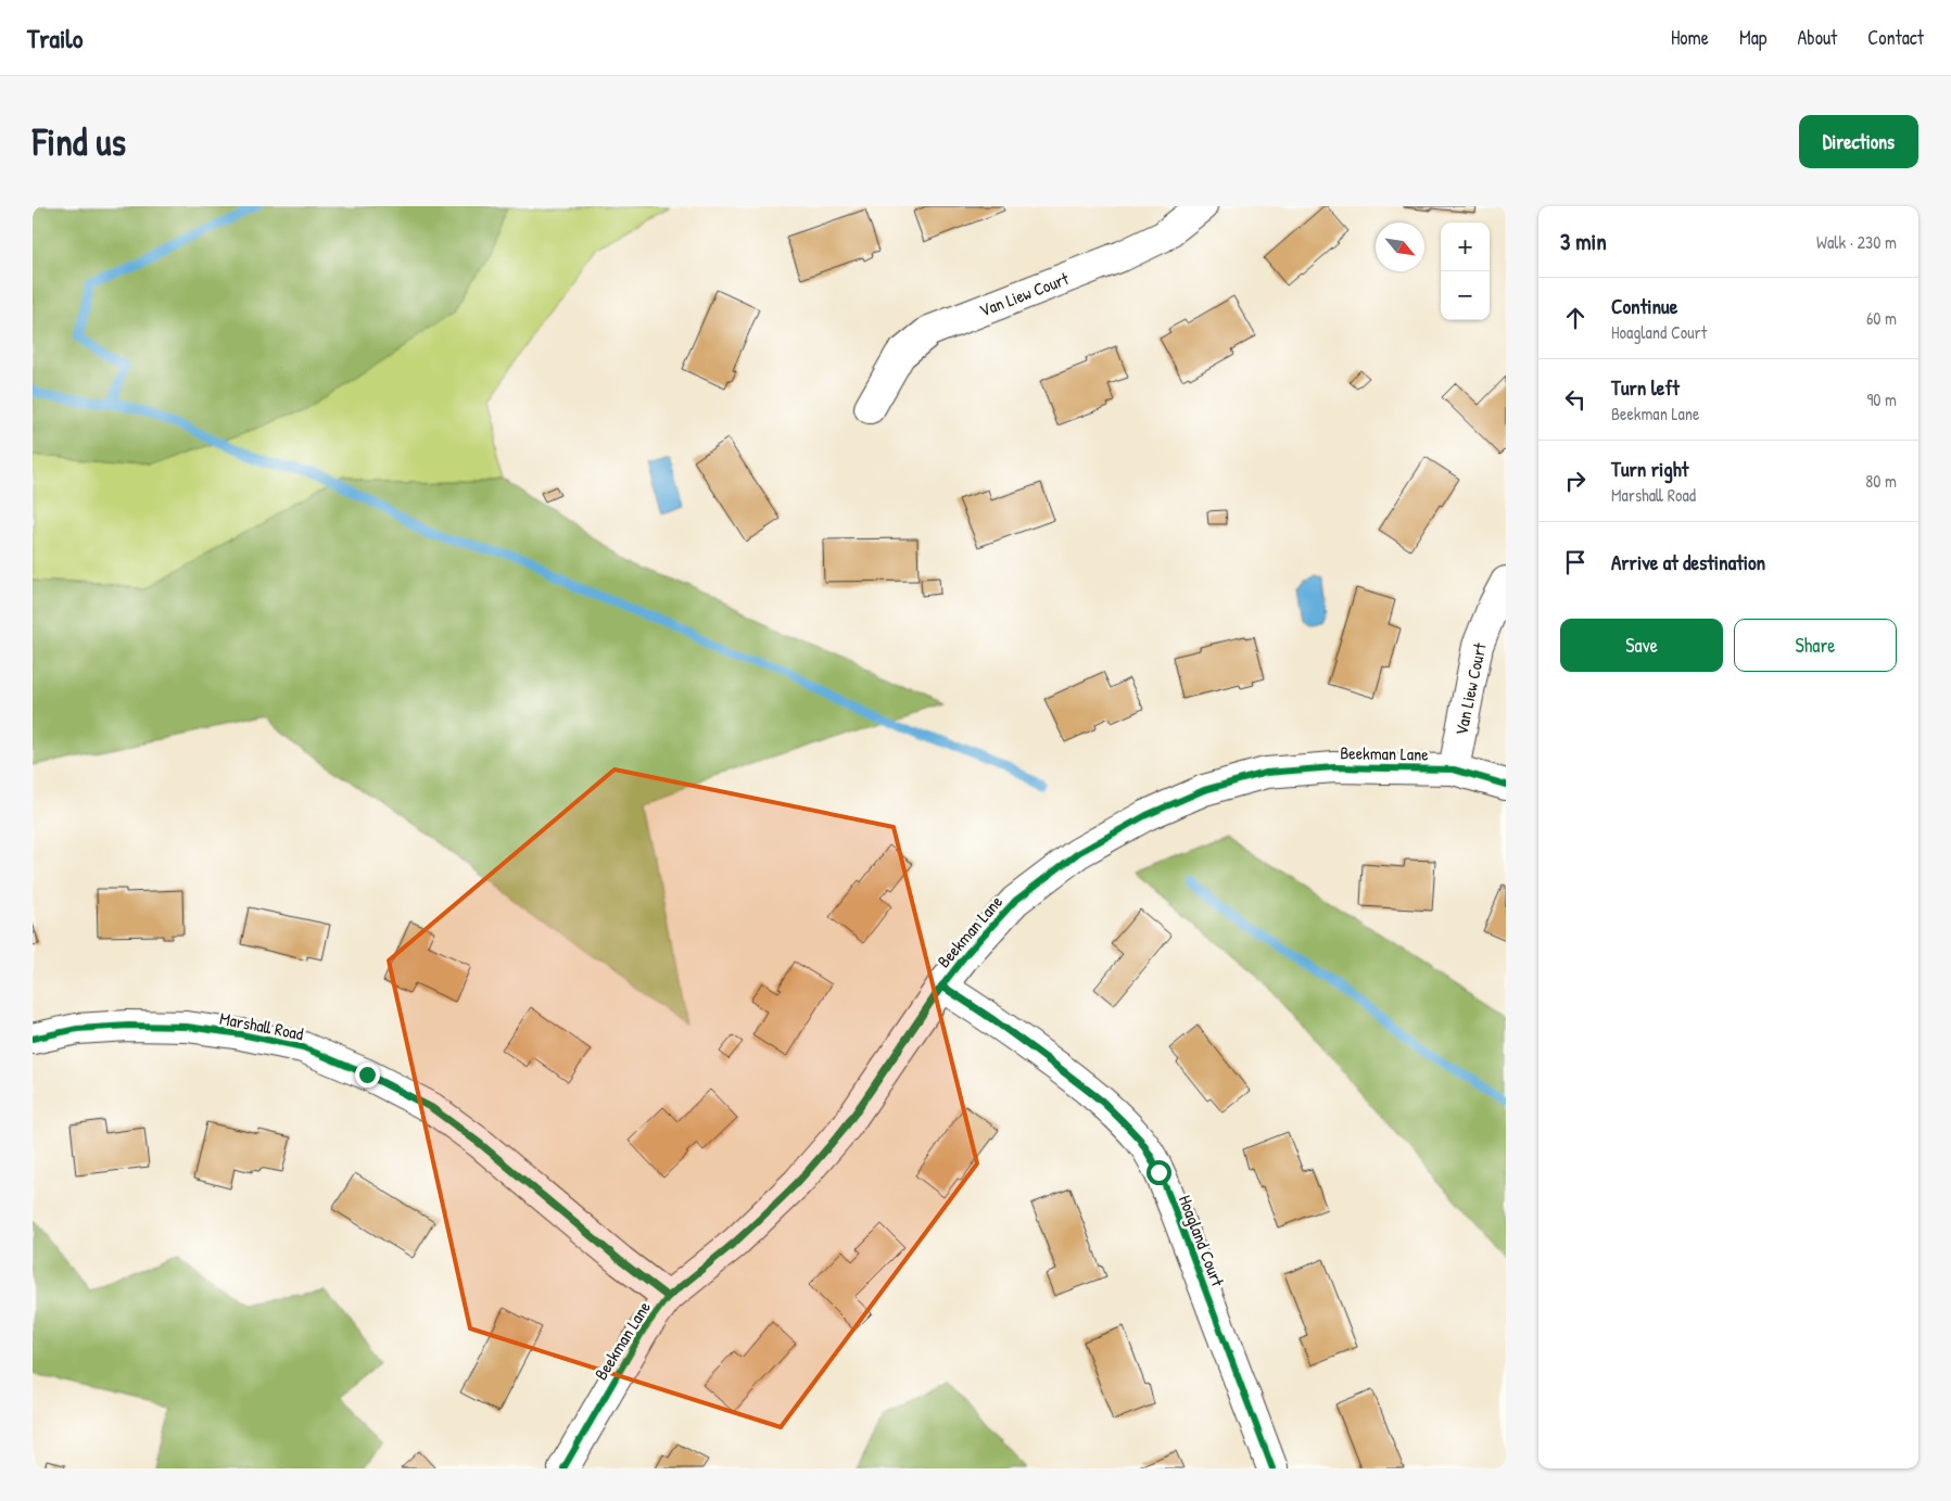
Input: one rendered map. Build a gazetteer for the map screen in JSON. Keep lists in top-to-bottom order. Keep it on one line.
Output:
{"streets":{"street":["Van Liew Court","Beekman Lane","Marshall Road","Hoagland Court"]},"crossings":[["Van Liew Court","Beekman Lane"],["Beekman Lane","Marshall Road"],["Beekman Lane","Hoagland Court"]],"north":"bottom right","page":{"header":"Trailo","nav":["Home","Map","About","Contact"],"buttons":["Directions",["Save","Share"]],"title":"Find us","heading":["3 min","Walk · 230 m"],"map_buttons":["+","−"],"list":[["Continue","Hoagland Court","60 m"],["Turn left","Beekman Lane","90 m"],["Turn right","Marshall Road","80 m"],"Arrive at destination"]}}
